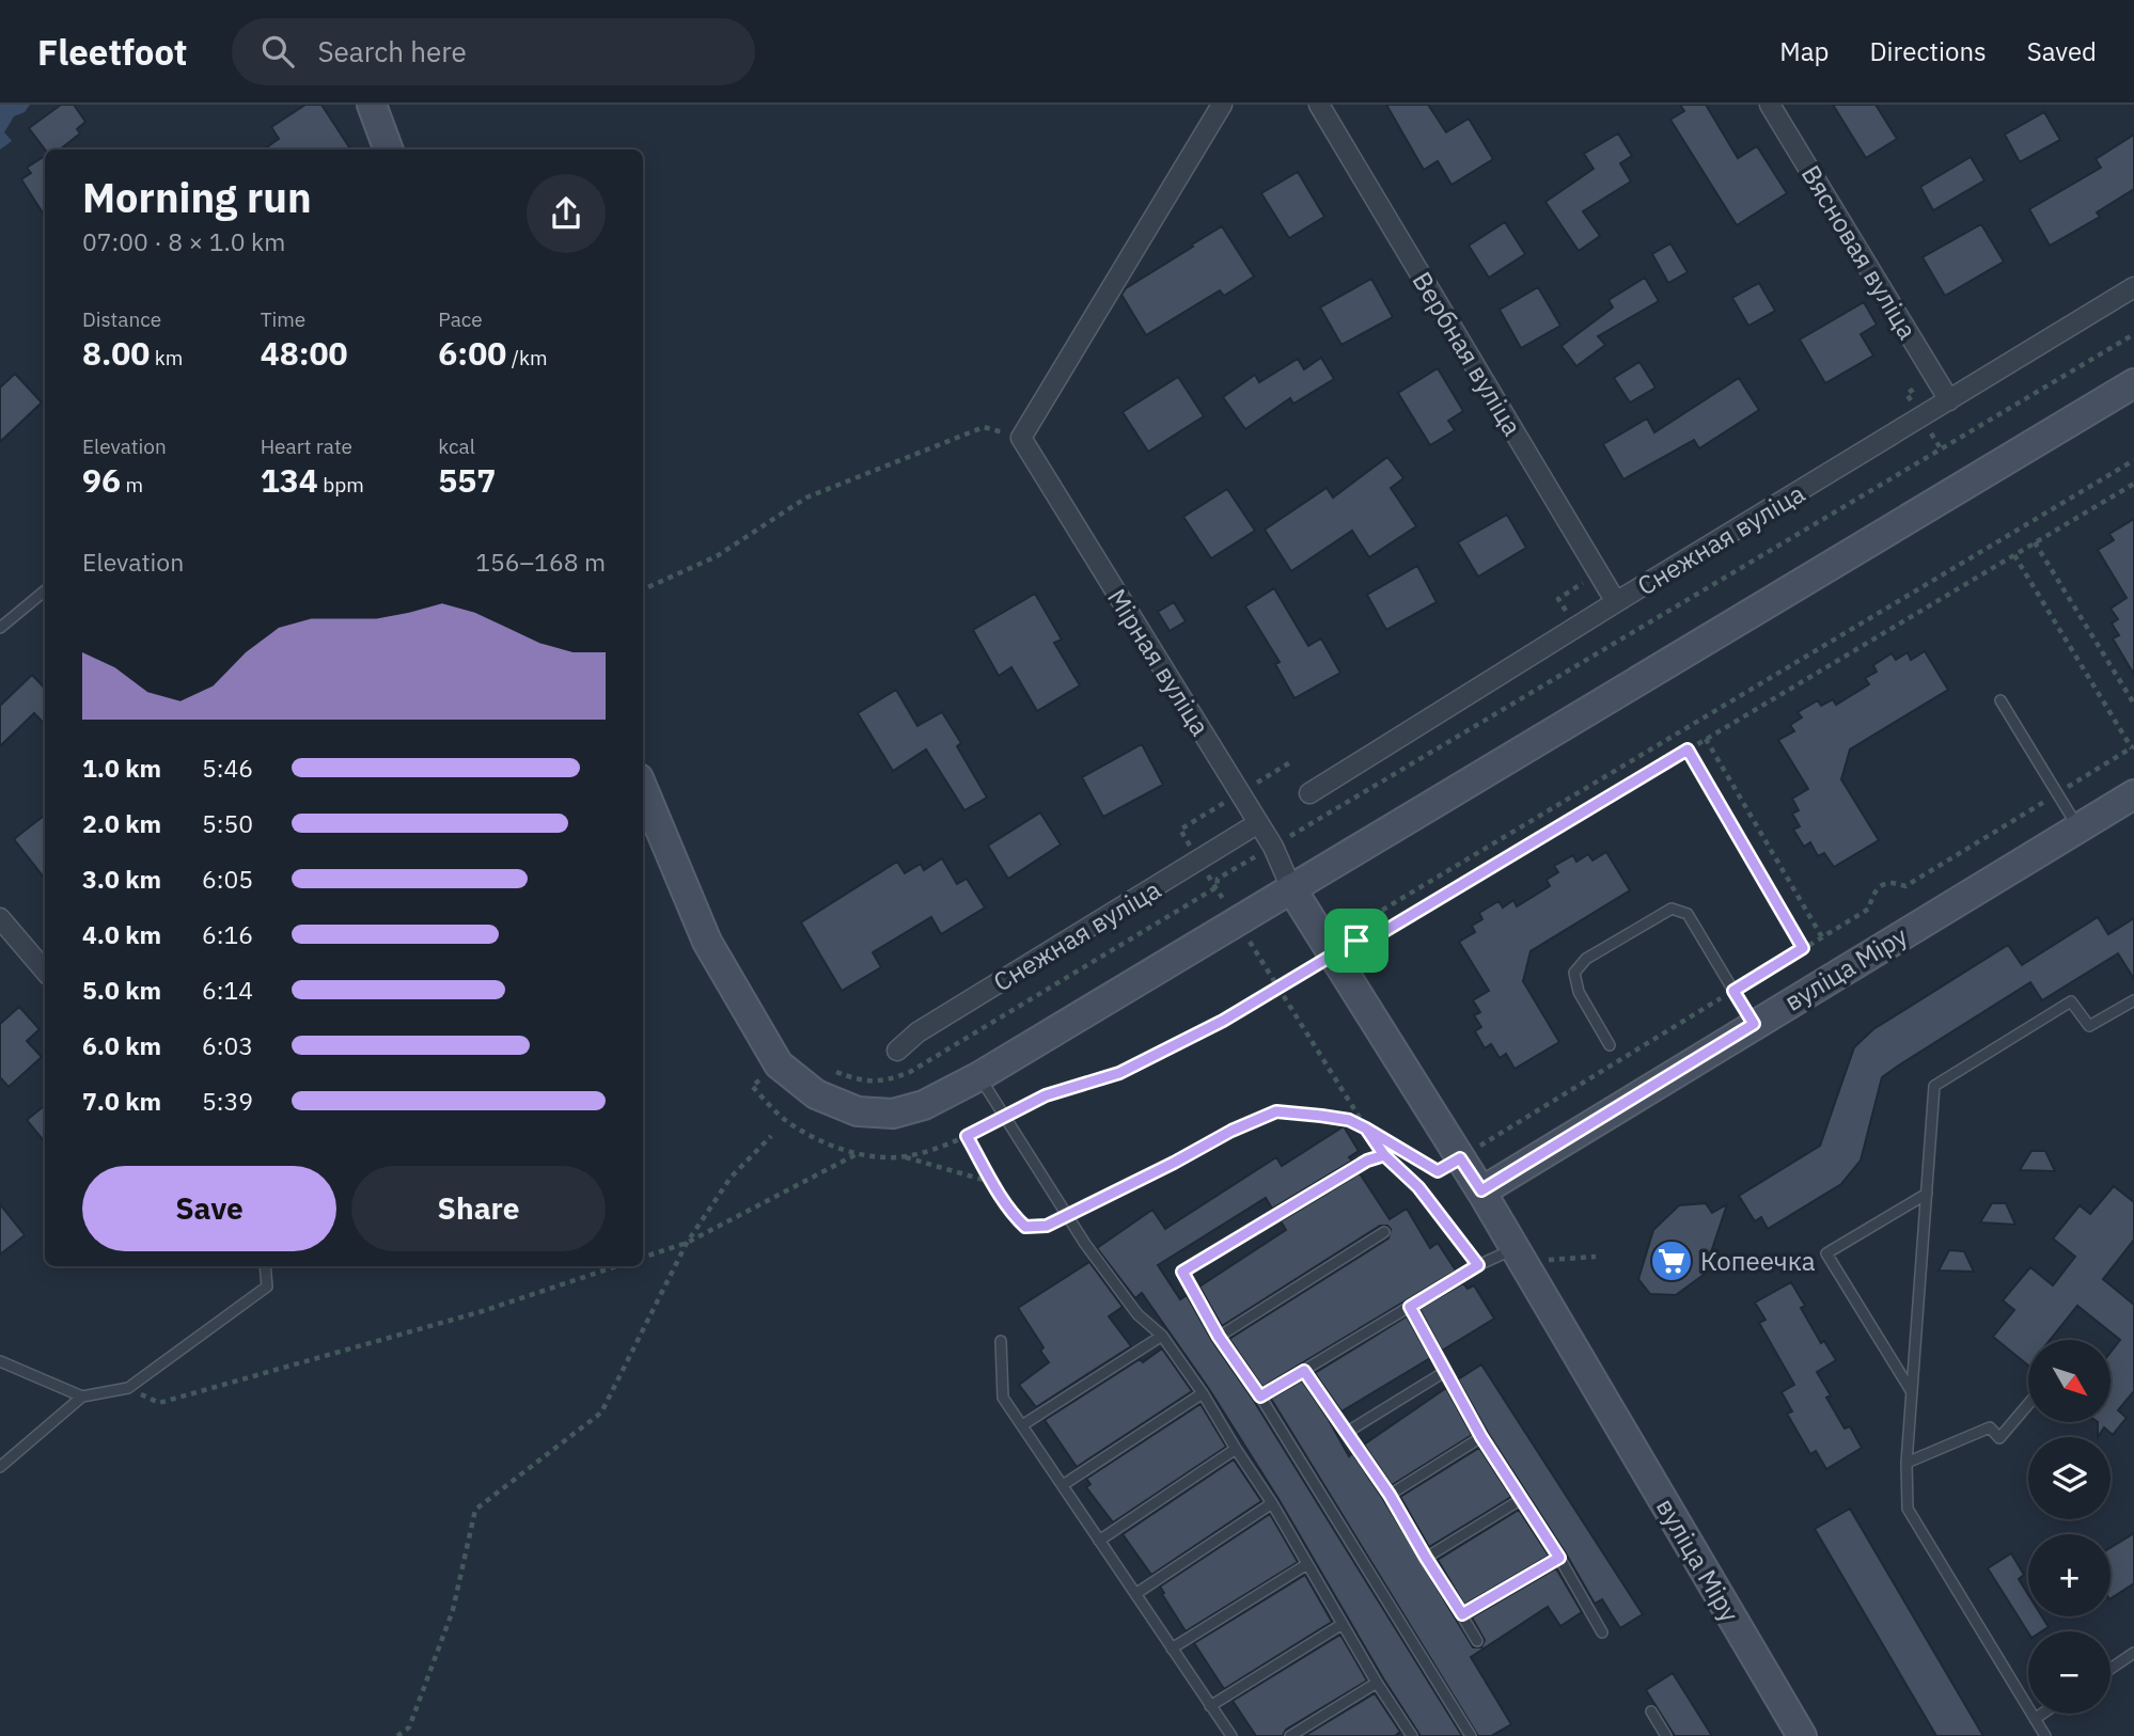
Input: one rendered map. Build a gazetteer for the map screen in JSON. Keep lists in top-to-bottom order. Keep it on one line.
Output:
{"streets":{"main road":["вуліца Міру"],"street":["Вясновая вуліца","Вербная вуліца","Снежная вуліца","Мірная вуліца"]},"crossings":[["Вясновая вуліца","Снежная вуліца"],["Вербная вуліца","Снежная вуліца"],["Снежная вуліца","Мірная вуліца"],["Мірная вуліца","вуліца Міру"]],"places":{"supermarket":["Копеечка"]},"north":"bottom right","page":{"header":"Fleetfoot","search":"Search here","nav":["Map","Directions","Saved"],"heading":["Morning run","07:00 · 8 × 1.0 km"],"stats":[["Distance","8.00 km"],["Time","48:00"],["Pace","6:00 /km"],["Elevation","96 m"],["Heart rate","134 bpm"],["kcal","557"]],"chart":["Elevation","156–168 m"],"list":[{"name":"1.0 km","note":"5:46"},{"name":"2.0 km","note":"5:50"},{"name":"3.0 km","note":"6:05"},{"name":"4.0 km","note":"6:16"},{"name":"5.0 km","note":"6:14"},{"name":"6.0 km","note":"6:03"},{"name":"7.0 km","note":"5:39"}],"buttons":["Save","Share"],"map_buttons":["+","−"]}}
